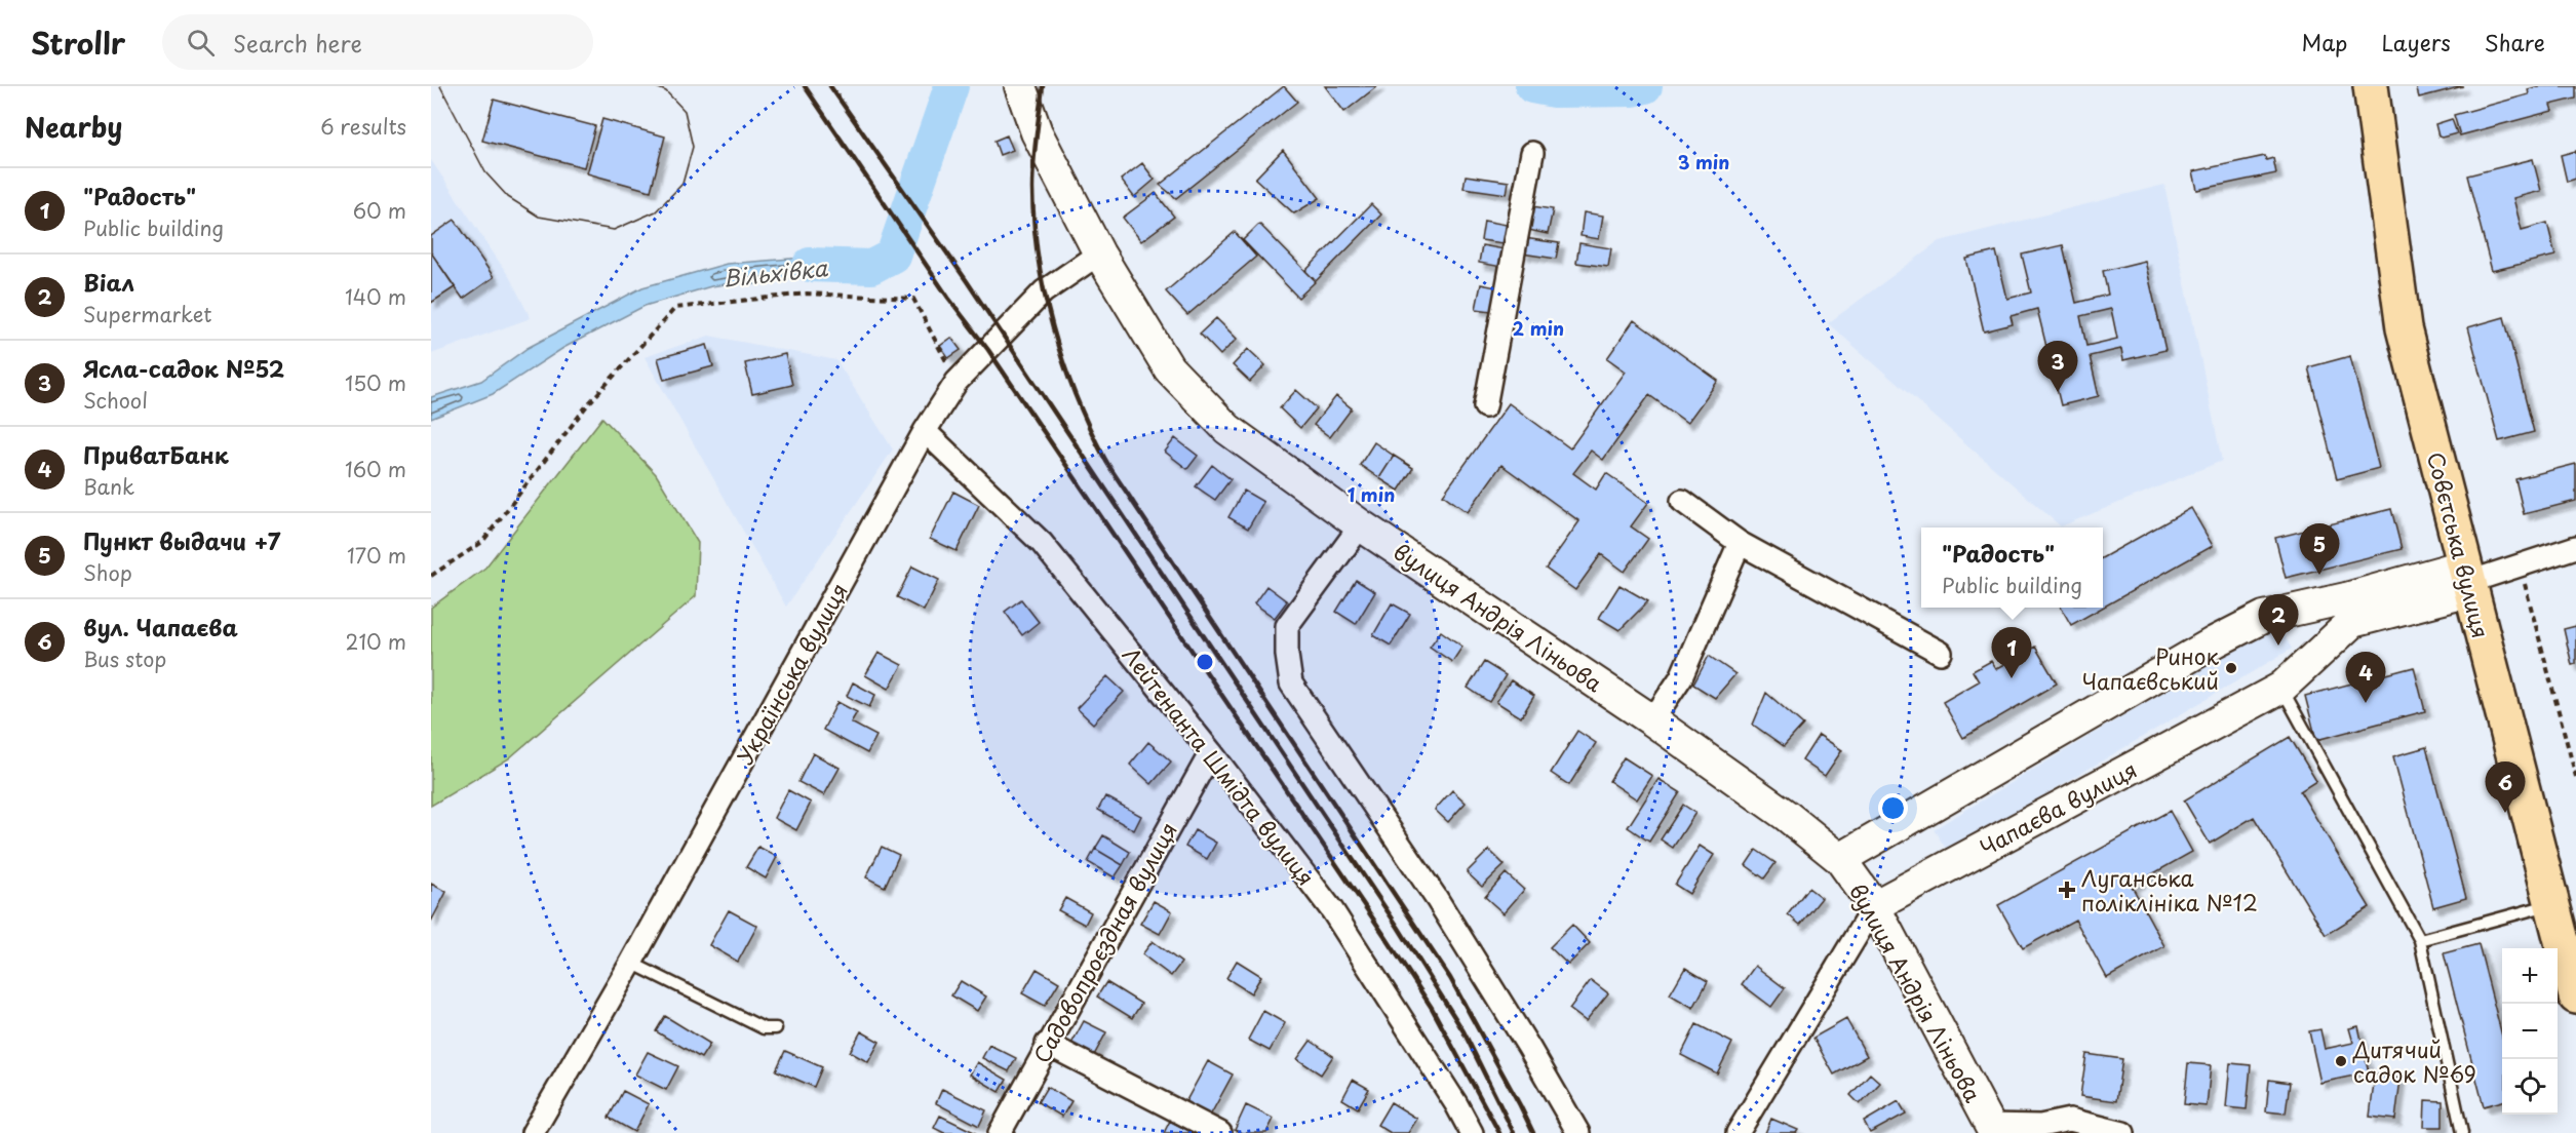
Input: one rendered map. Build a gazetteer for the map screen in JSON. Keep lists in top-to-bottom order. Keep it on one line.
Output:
{"streets":{"main road":["Совєтська вулиця"],"street":["вулиця Андрія Ліньова","Українська вулиця","Лейтенанта Шмідта вулиця","Чапаєва вулиця","Садовопроєздная вулиця"]},"crossings":[["Совєтська вулиця","Чапаєва вулиця"],["вулиця Андрія Ліньова","Українська вулиця"],["вулиця Андрія Ліньова","Чапаєва вулиця"],["Українська вулиця","Лейтенанта Шмідта вулиця"],["Лейтенанта Шмідта вулиця","Садовопроєздная вулиця"]],"water":["Вільхівка"],"places":{"other":["Ринок Чапаєвський","Дитячий садок №69"],"health":["Луганська поліклініка №12"]},"page":{"header":"Strollr","search":"Search here","nav":["Map","Layers","Share"],"heading":["Nearby","6 results"],"list":[{"mark":"1","name":"\"Радость\"","note":"Public building","value":"60 m"},{"mark":"2","name":"Віал","note":"Supermarket","value":"140 m"},{"mark":"3","name":"Ясла-садок №52","note":"School","value":"150 m"},{"mark":"4","name":"ПриватБанк","note":"Bank","value":"160 m"},{"mark":"5","name":"Пункт выдачи +7","note":"Shop","value":"170 m"},{"mark":"6","name":"вул. Чапаєва","note":"Bus stop","value":"210 m"}],"pins":["3","5","2","1","4","6"],"popup":["\"Радость\"","Public building"],"map_buttons":["+","−"]},"rings":["3 min","2 min","1 min"]}
